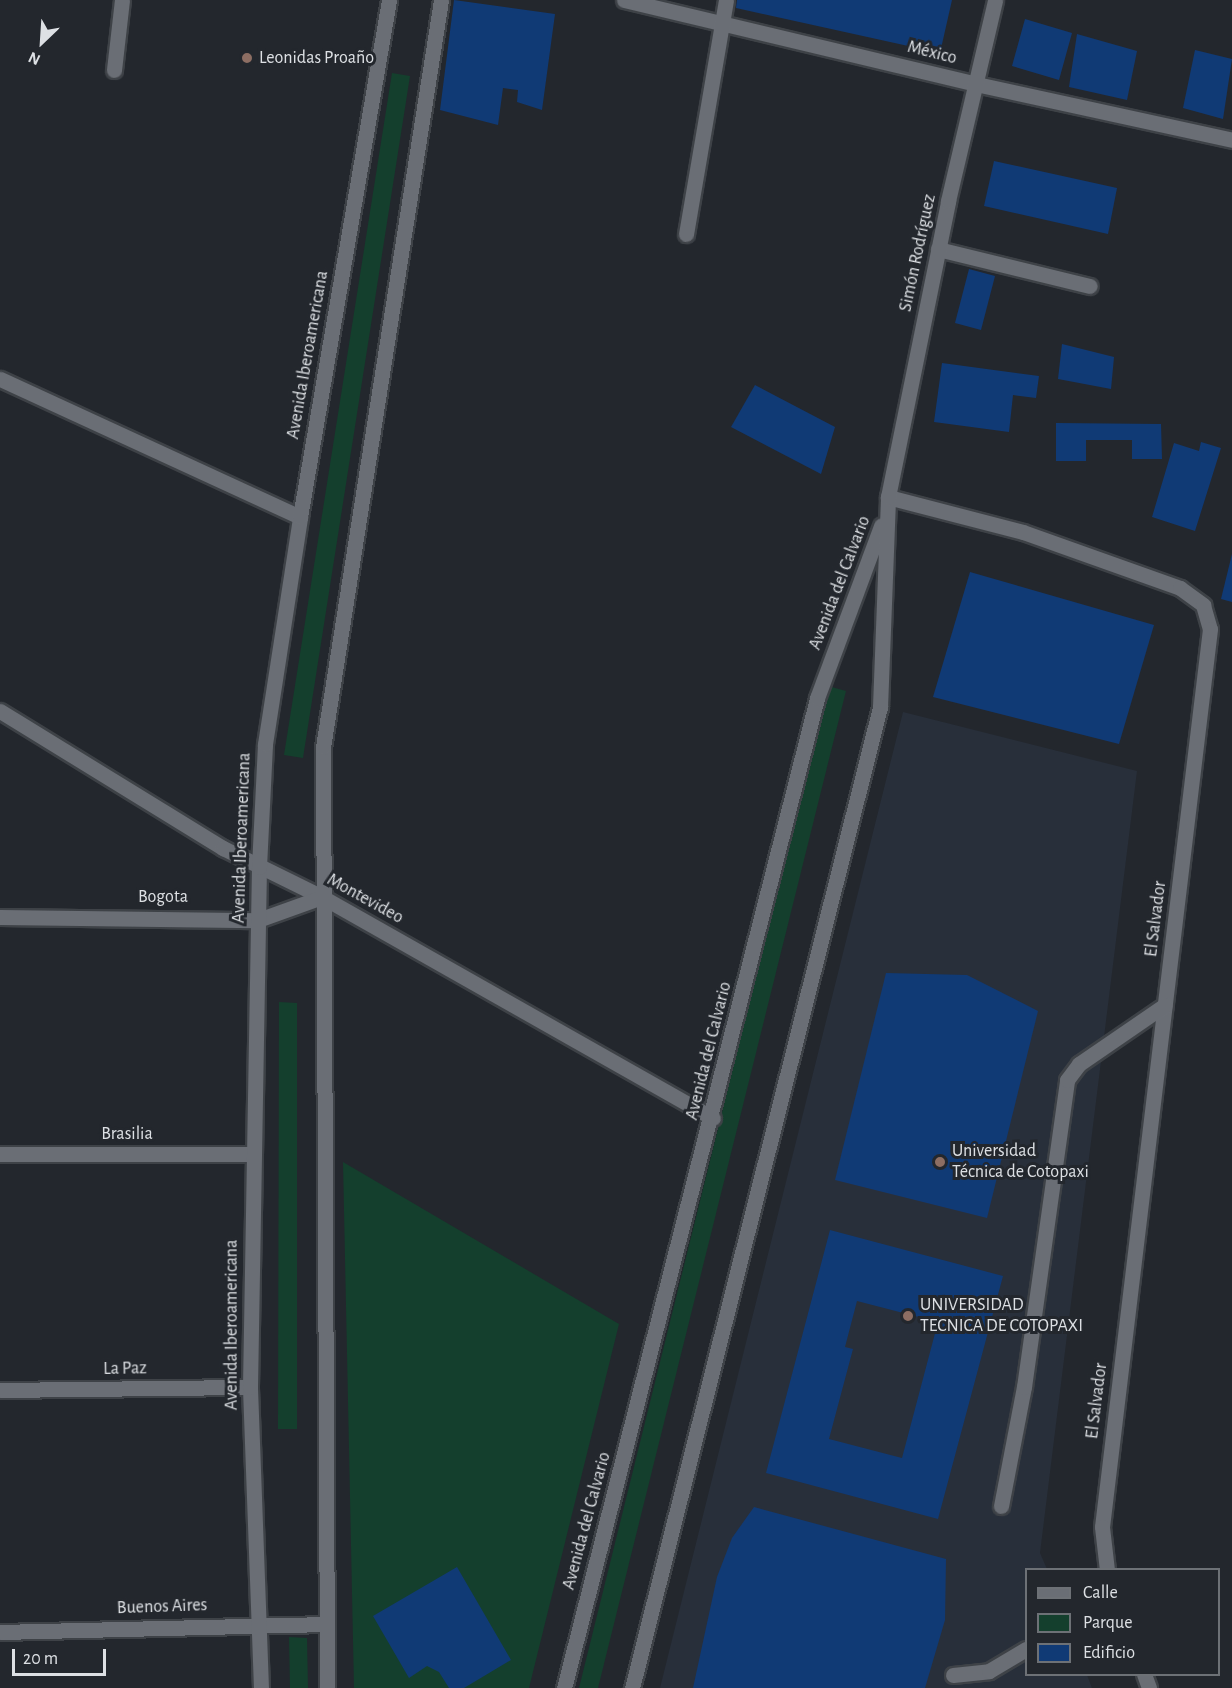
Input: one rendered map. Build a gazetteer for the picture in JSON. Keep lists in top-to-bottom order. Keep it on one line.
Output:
{"streets":{"street":["México","Simón Rodríguez","Avenida Iberoamericana","Avenida del Calvario","Bogota","Montevideo","El Salvador","Brasilia","La Paz","Buenos Aires"]},"crossings":[["México","Simón Rodríguez"],["Simón Rodríguez","Avenida del Calvario"],["Simón Rodríguez","El Salvador"],["Avenida Iberoamericana","Bogota"],["Avenida Iberoamericana","Montevideo"],["Avenida Iberoamericana","Brasilia"],["Avenida Iberoamericana","La Paz"],["Avenida Iberoamericana","Buenos Aires"],["Avenida del Calvario","Montevideo"],["Bogota","Montevideo"]],"places":["Leonidas Proaño","Universidad Técnica de Cotopaxi","UNIVERSIDAD TECNICA DE COTOPAXI"],"legend":["Calle","Parque","Edificio"],"scale_bar":"20 m","north":"bottom left"}
